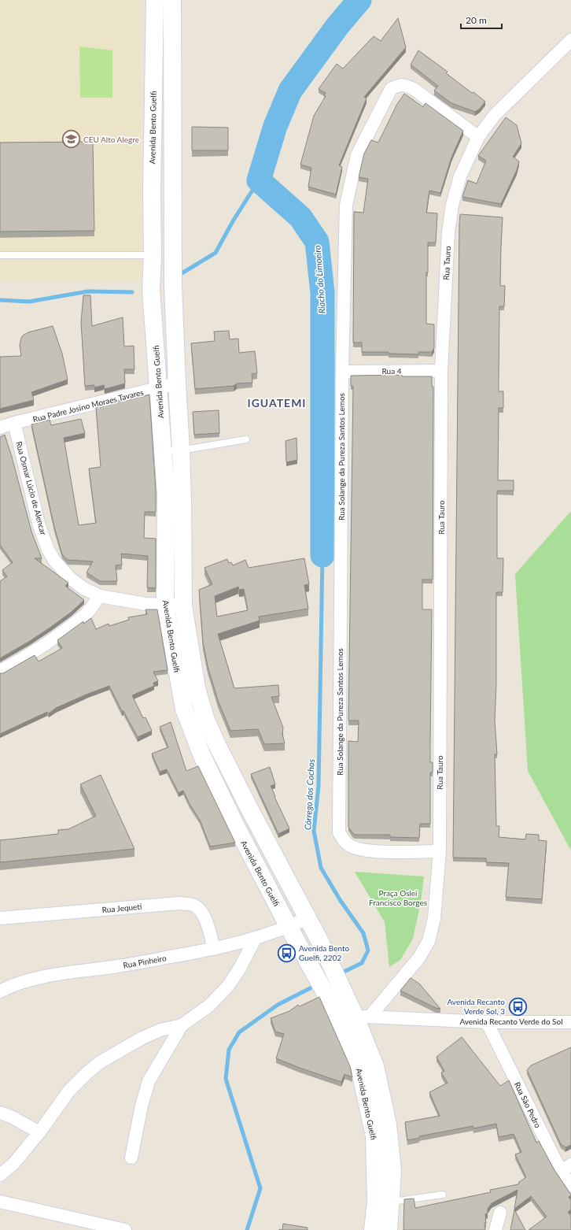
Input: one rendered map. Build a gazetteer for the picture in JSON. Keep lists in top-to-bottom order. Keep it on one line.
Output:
{"streets":{"main road":["Avenida Bento Guelfi"],"street":["Rua Tauro","Rua 4","Rua Padre Josino Moraes Tavares","Rua Solange da Pureza Santos Lemos","Rua Osmar Lúcio de Alencar","Rua Jequeti","Rua Pinheiro","Avenida Recanto Verde do Sol","Rua São Pedro"]},"crossings":[["Avenida Bento Guelfi","Rua Tauro"],["Avenida Bento Guelfi","Rua Padre Josino Moraes Tavares"],["Avenida Bento Guelfi","Rua Osmar Lúcio de Alencar"],["Avenida Bento Guelfi","Rua Pinheiro"],["Avenida Bento Guelfi","Avenida Recanto Verde do Sol"],["Rua Tauro","Rua 4"],["Rua Tauro","Rua Solange da Pureza Santos Lemos"],["Rua Tauro","Avenida Recanto Verde do Sol"],["Rua 4","Rua Solange da Pureza Santos Lemos"],["Rua Padre Josino Moraes Tavares","Rua Osmar Lúcio de Alencar"],["Rua Jequeti","Rua Pinheiro"],["Avenida Recanto Verde do Sol","Rua São Pedro"]],"districts":["IGUATEMI"],"water":["Riacho do Limoeiro","Córrego dos Cochos"],"parks":["Praça Oslei Francisco Borges"],"places":{"school or university":["CEU Alto Alegre"],"bus stop":["Avenida Bento Guelfi, 2202","Avenida Recanto Verde Sol, 3"]},"scale_bar":"20 m"}
